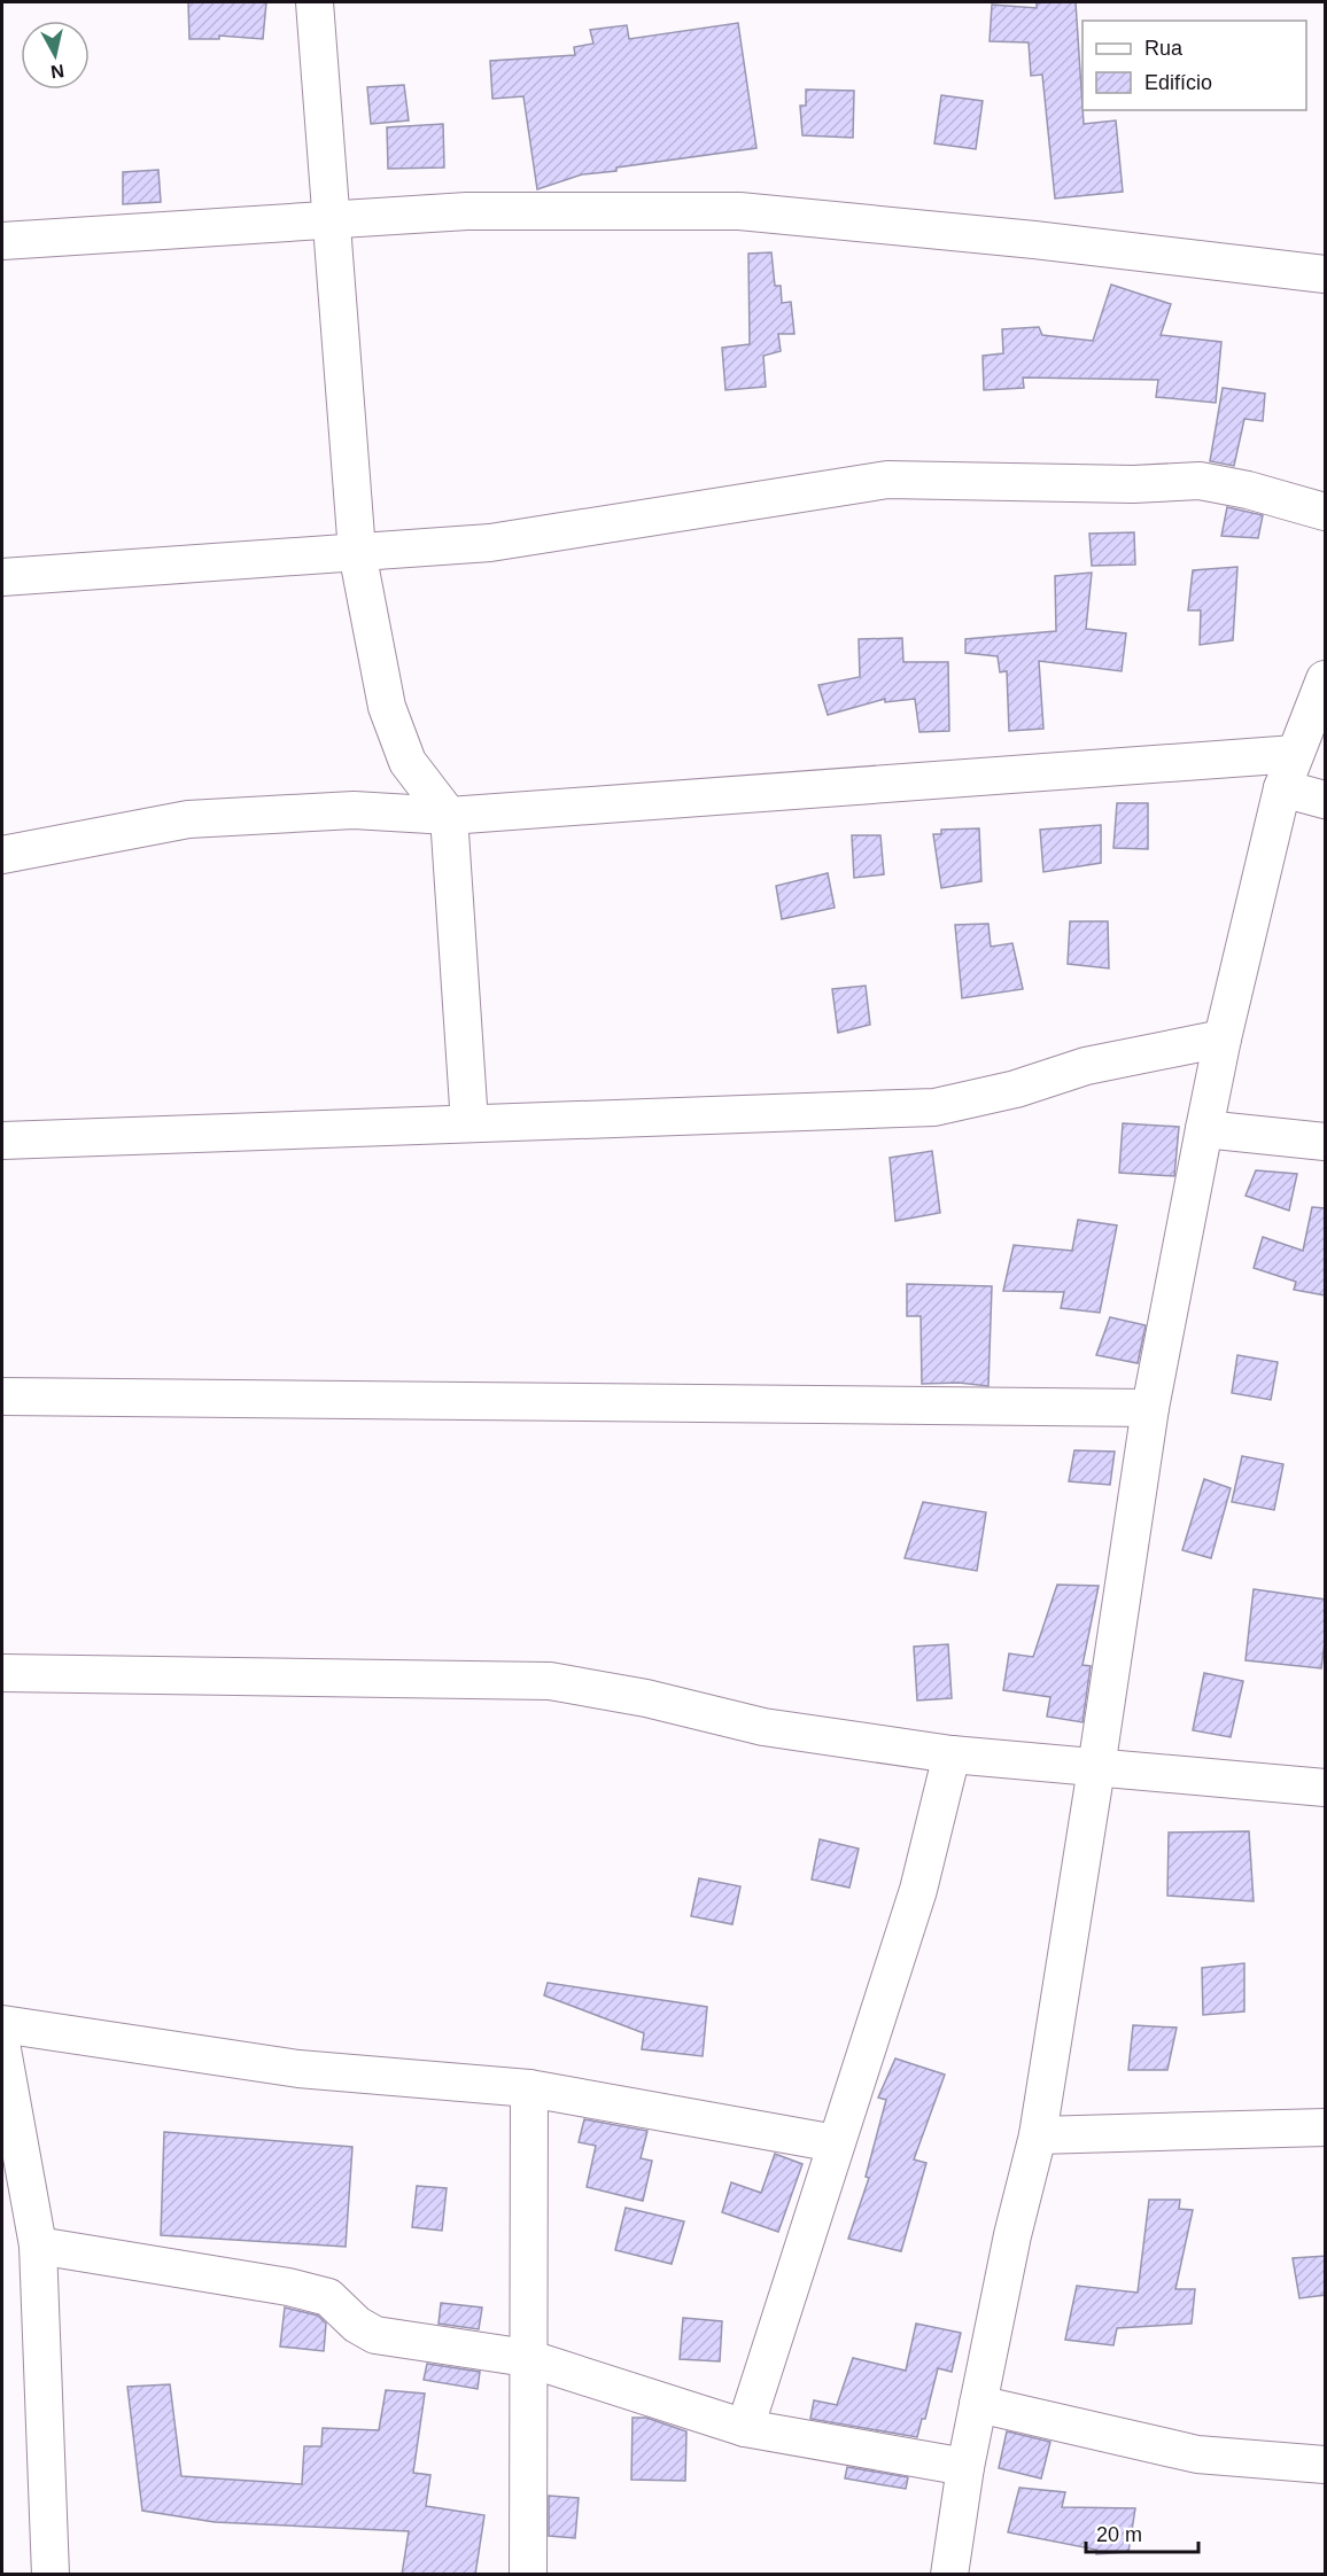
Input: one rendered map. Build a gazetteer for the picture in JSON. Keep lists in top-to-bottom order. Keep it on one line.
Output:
{"legend":["Rua","Edifício"],"scale_bar":"20 m","north":"bottom"}
